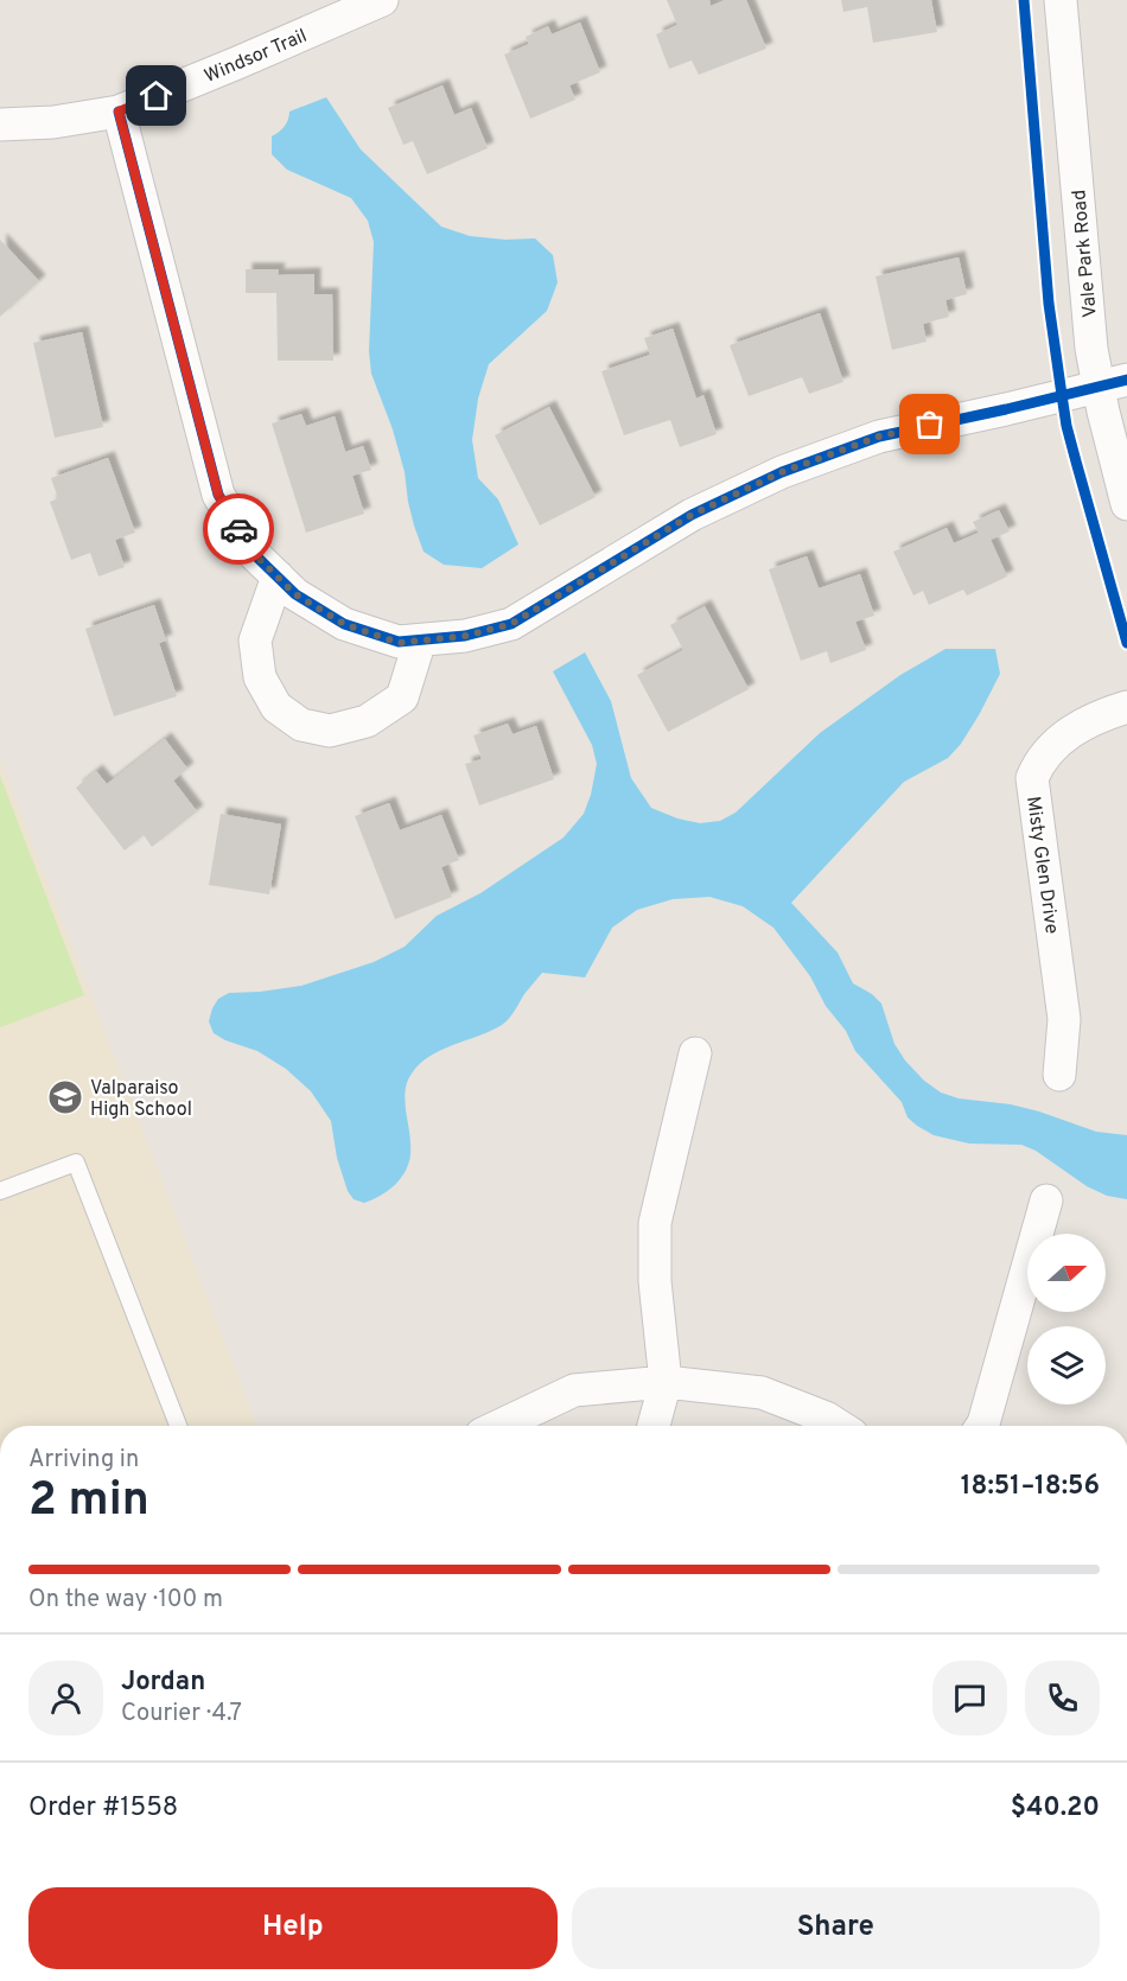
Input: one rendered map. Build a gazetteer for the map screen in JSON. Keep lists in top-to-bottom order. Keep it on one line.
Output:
{"streets":{"street":["Windsor Trail","Vale Park Road","Misty Glen Drive"]},"places":{"school or university":["Valparaiso High School"]},"north":"right","page":{"heading":["2 min","Arriving in","18:51–18:56"],"panel":["Jordan","Courier · 4.7","Order #1558","$40.20"],"bar":"On the way · 100 m","buttons":["Help","Share"]}}
